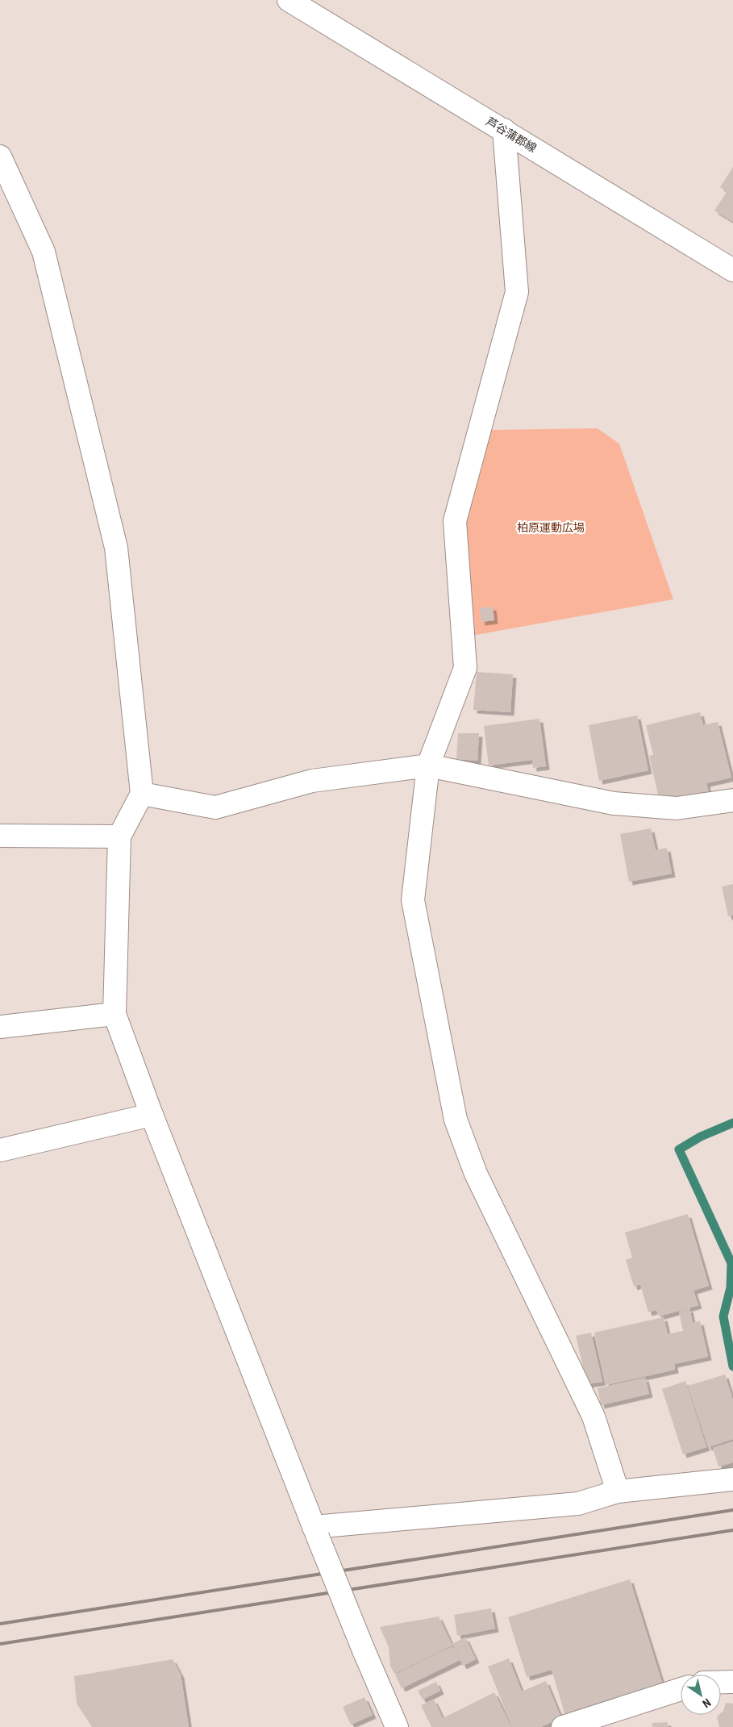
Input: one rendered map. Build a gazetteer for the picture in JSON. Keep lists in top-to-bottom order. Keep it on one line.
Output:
{"streets":{"street":["芦谷蒲郡線"]},"parks":["柏原運動広場"],"north":"bottom right"}
